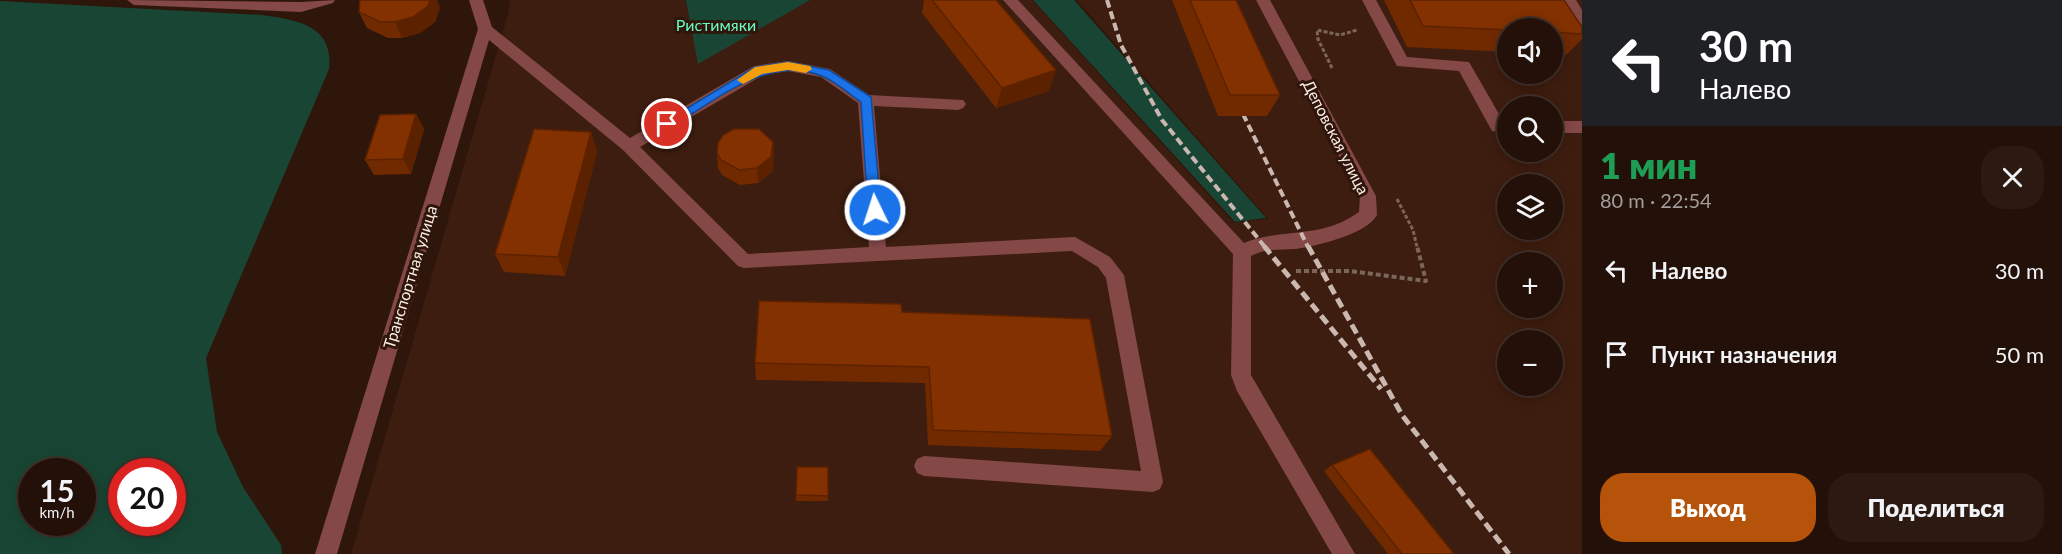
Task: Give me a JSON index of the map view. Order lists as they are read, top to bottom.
{
  "streets": {
    "street": ["Деповская улица", "Транспортная улица"]
  },
  "parks": ["Ристимяки"],
  "page": {
    "turn": ["30 m", "Налево"],
    "map_buttons": ["+", "−"],
    "heading": ["1 мин", "80 m · 22:54"],
    "list": [
      {
        "name": "Налево",
        "value": "30 m"
      },
      {
        "name": "Пункт назначения",
        "value": "50 m"
      }
    ],
    "speed": "15 km/h",
    "limit": "20",
    "buttons": ["Выход", "Поделиться"]
  }
}
